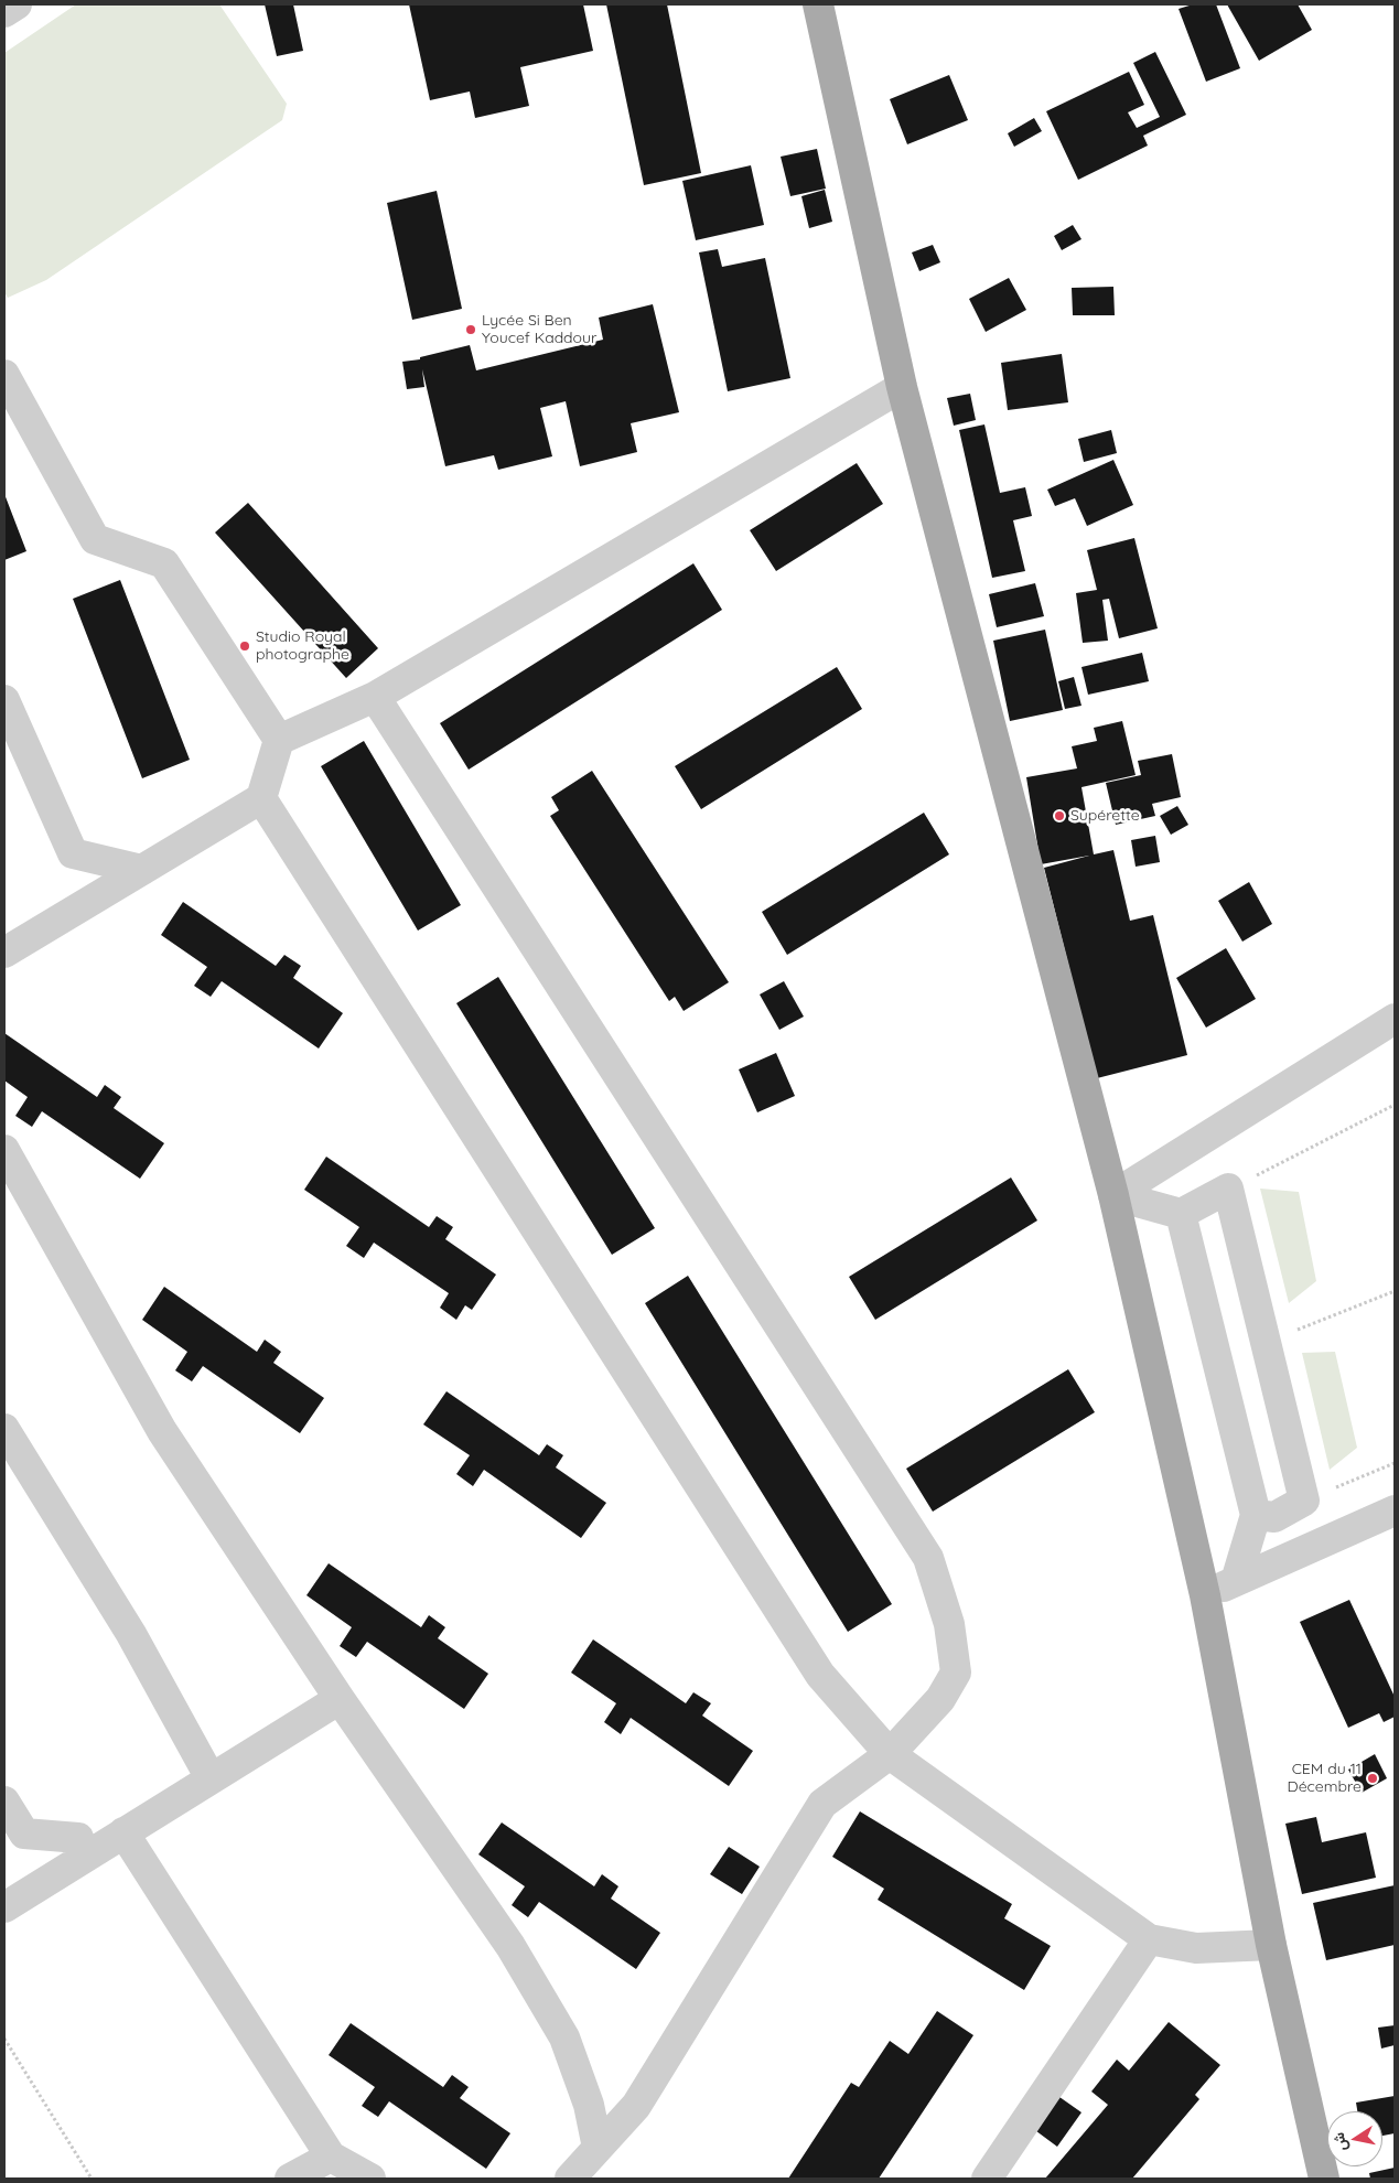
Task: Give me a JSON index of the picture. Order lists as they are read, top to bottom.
{
  "places": [
    "Lycée Si Ben Youcef Kaddour",
    "Studio Royal photographe",
    "Supérette",
    "CEM du 11 Décembre"
  ],
  "north": "left"
}
